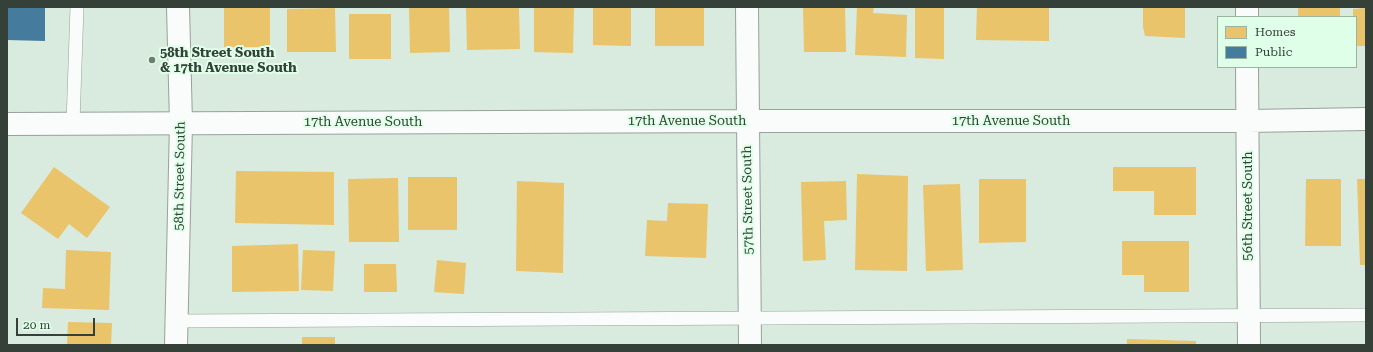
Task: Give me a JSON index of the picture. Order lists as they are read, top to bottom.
{
  "streets": {
    "street": [
      "17th Avenue South",
      "58th Street South",
      "57th Street South",
      "56th Street South"
    ]
  },
  "crossings": [
    ["17th Avenue South", "58th Street South"],
    ["17th Avenue South", "57th Street South"],
    ["17th Avenue South", "56th Street South"]
  ],
  "places": ["58th Street South & 17th Avenue South"],
  "legend": ["Homes", "Public"],
  "scale_bar": "20 m"
}
